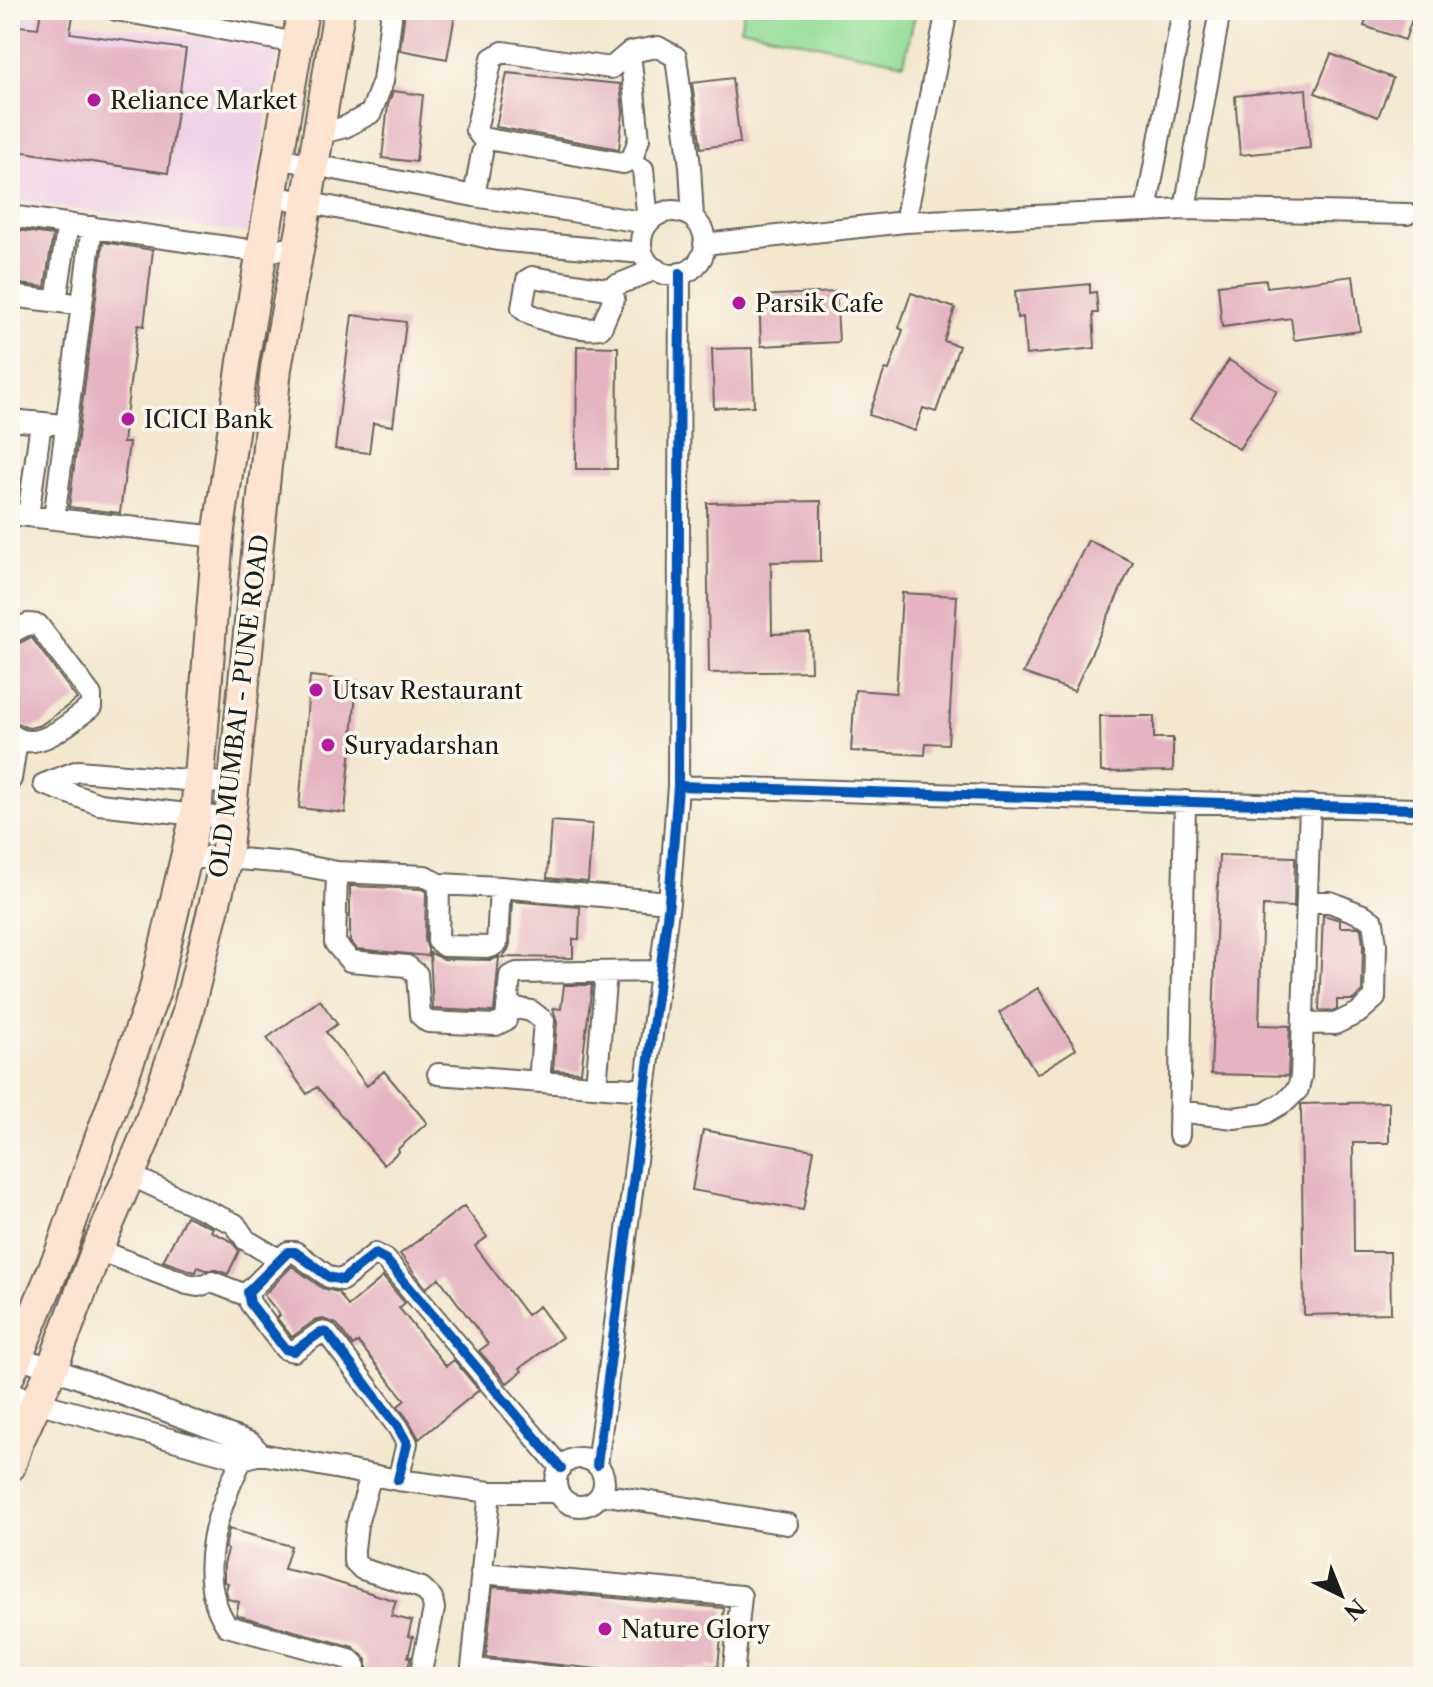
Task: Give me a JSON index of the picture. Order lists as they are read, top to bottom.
{
  "streets": {
    "main road": ["OLD MUMBAI - PUNE ROAD"]
  },
  "places": [
    "Reliance Market",
    "Parsik Cafe",
    "ICICI Bank",
    "Utsav Restaurant",
    "Suryadarshan",
    "Nature Glory"
  ],
  "north": "bottom right"
}
